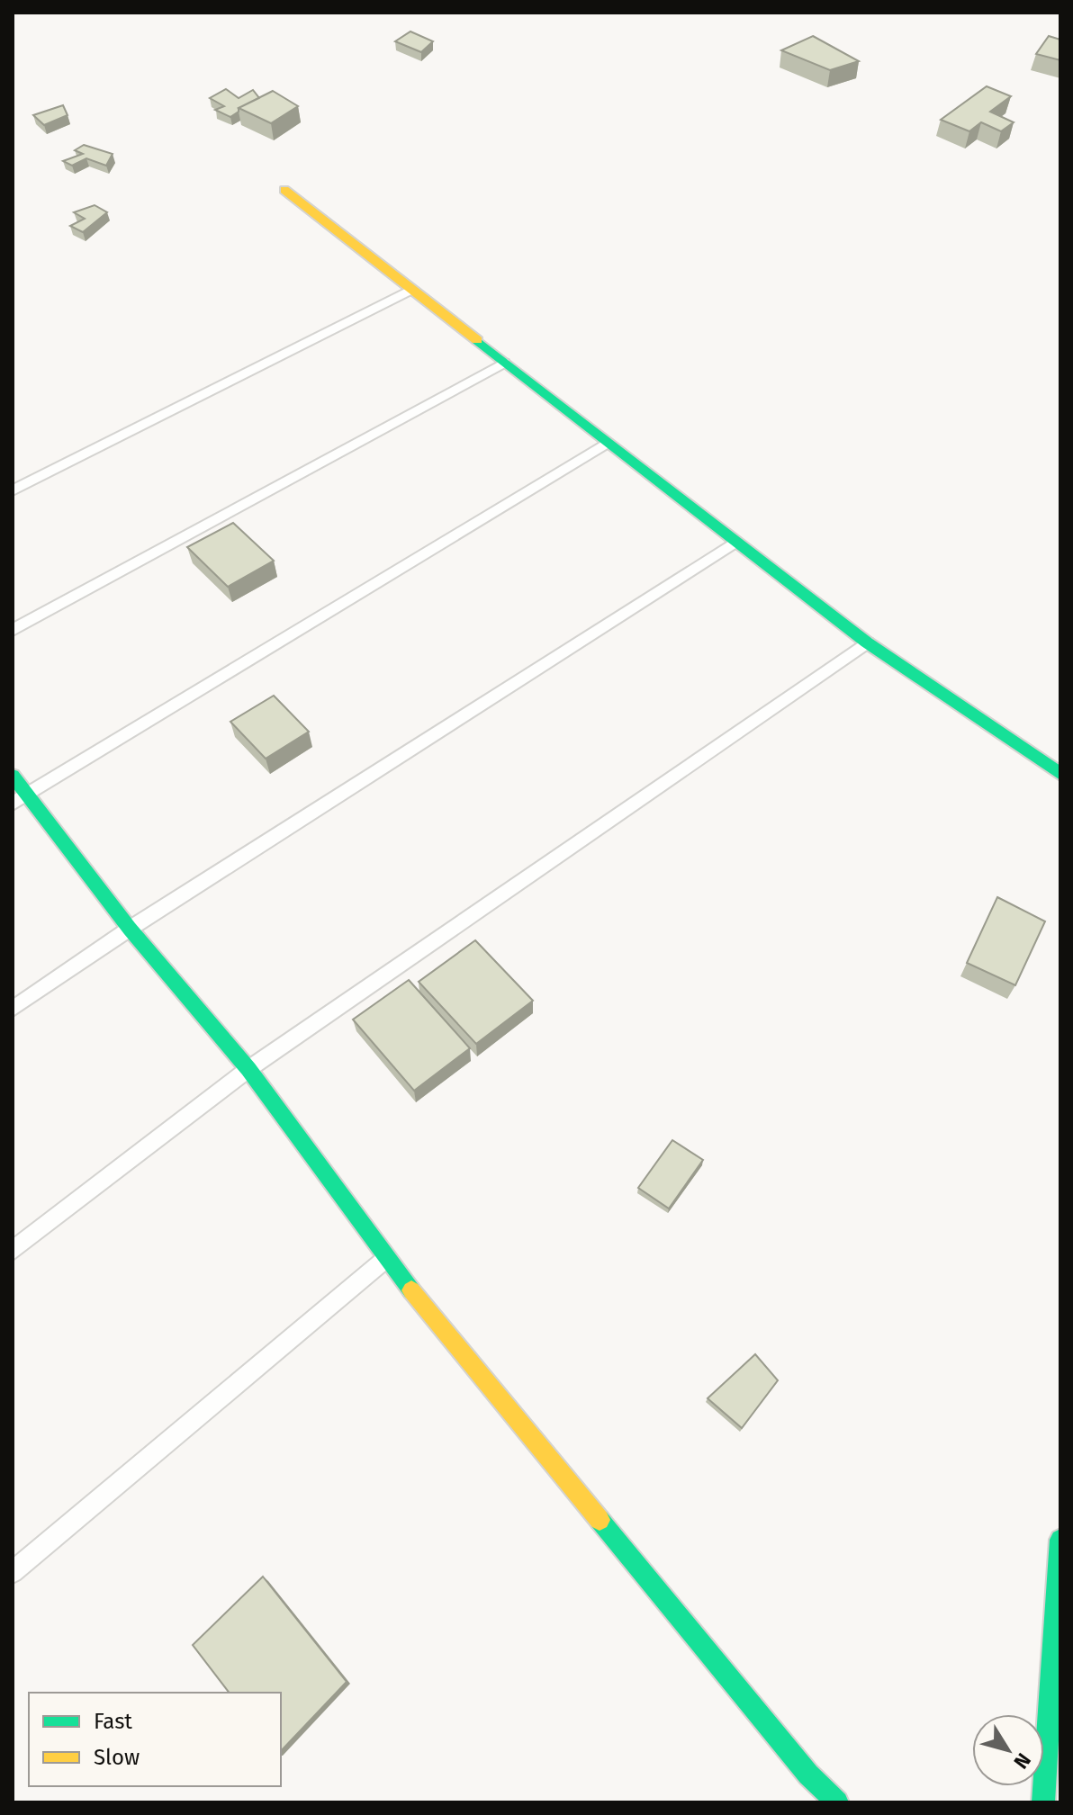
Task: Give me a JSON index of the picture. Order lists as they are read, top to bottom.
{
  "legend": ["Fast", "Slow"],
  "north": "bottom right"
}
